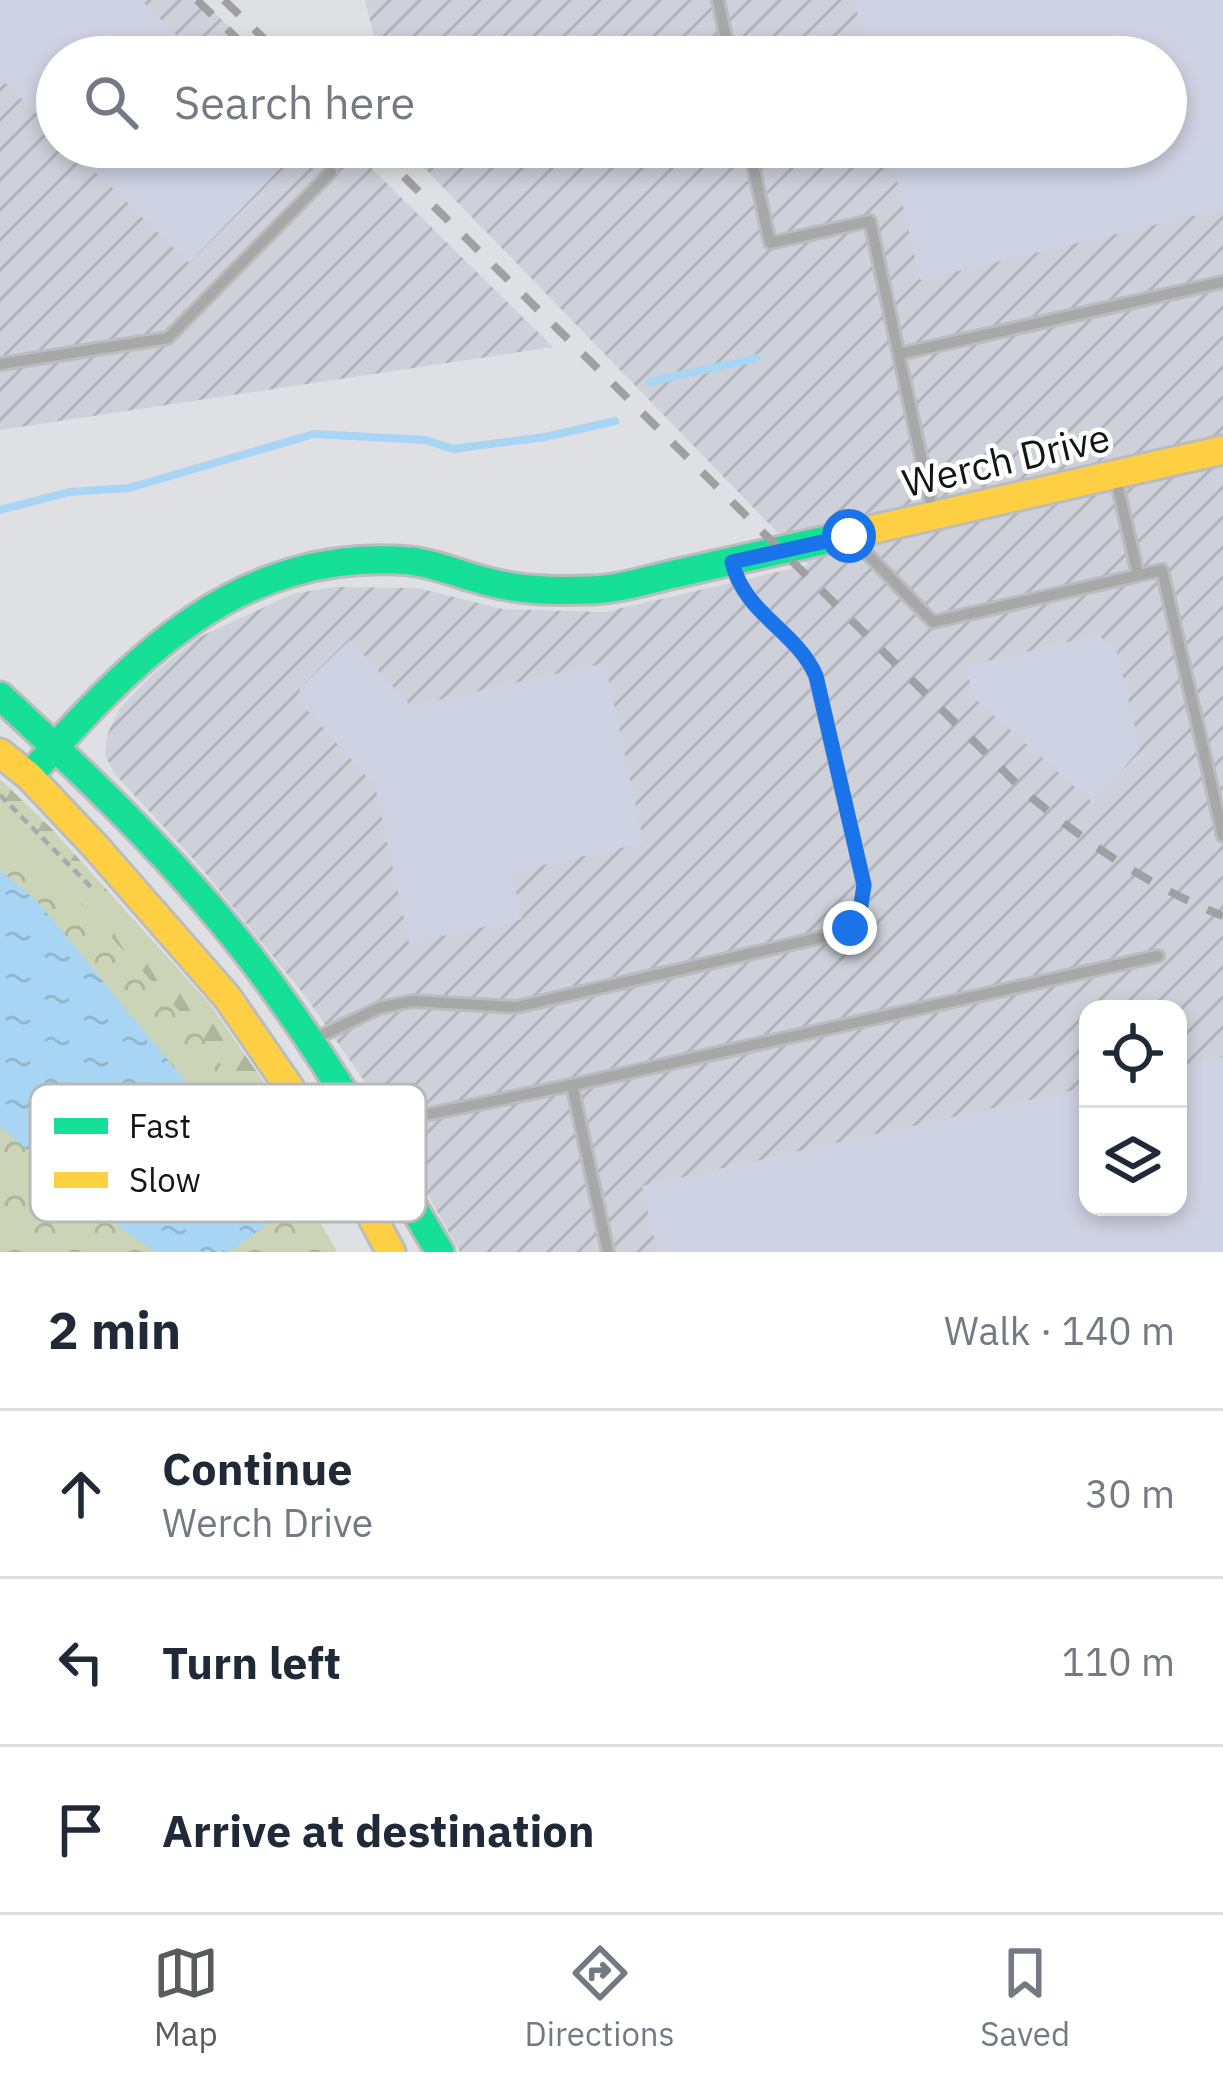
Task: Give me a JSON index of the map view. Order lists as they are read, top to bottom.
{
  "streets": {
    "street": ["Werch Drive"]
  },
  "legend": ["Fast", "Slow"],
  "page": {
    "search": "Search here",
    "heading": ["2 min", "Walk · 140 m"],
    "list": [
      ["Continue", "Werch Drive", "30 m"],
      ["Turn left", "110 m"],
      "Arrive at destination"
    ],
    "nav": ["Map", "Directions", "Saved"]
  }
}
